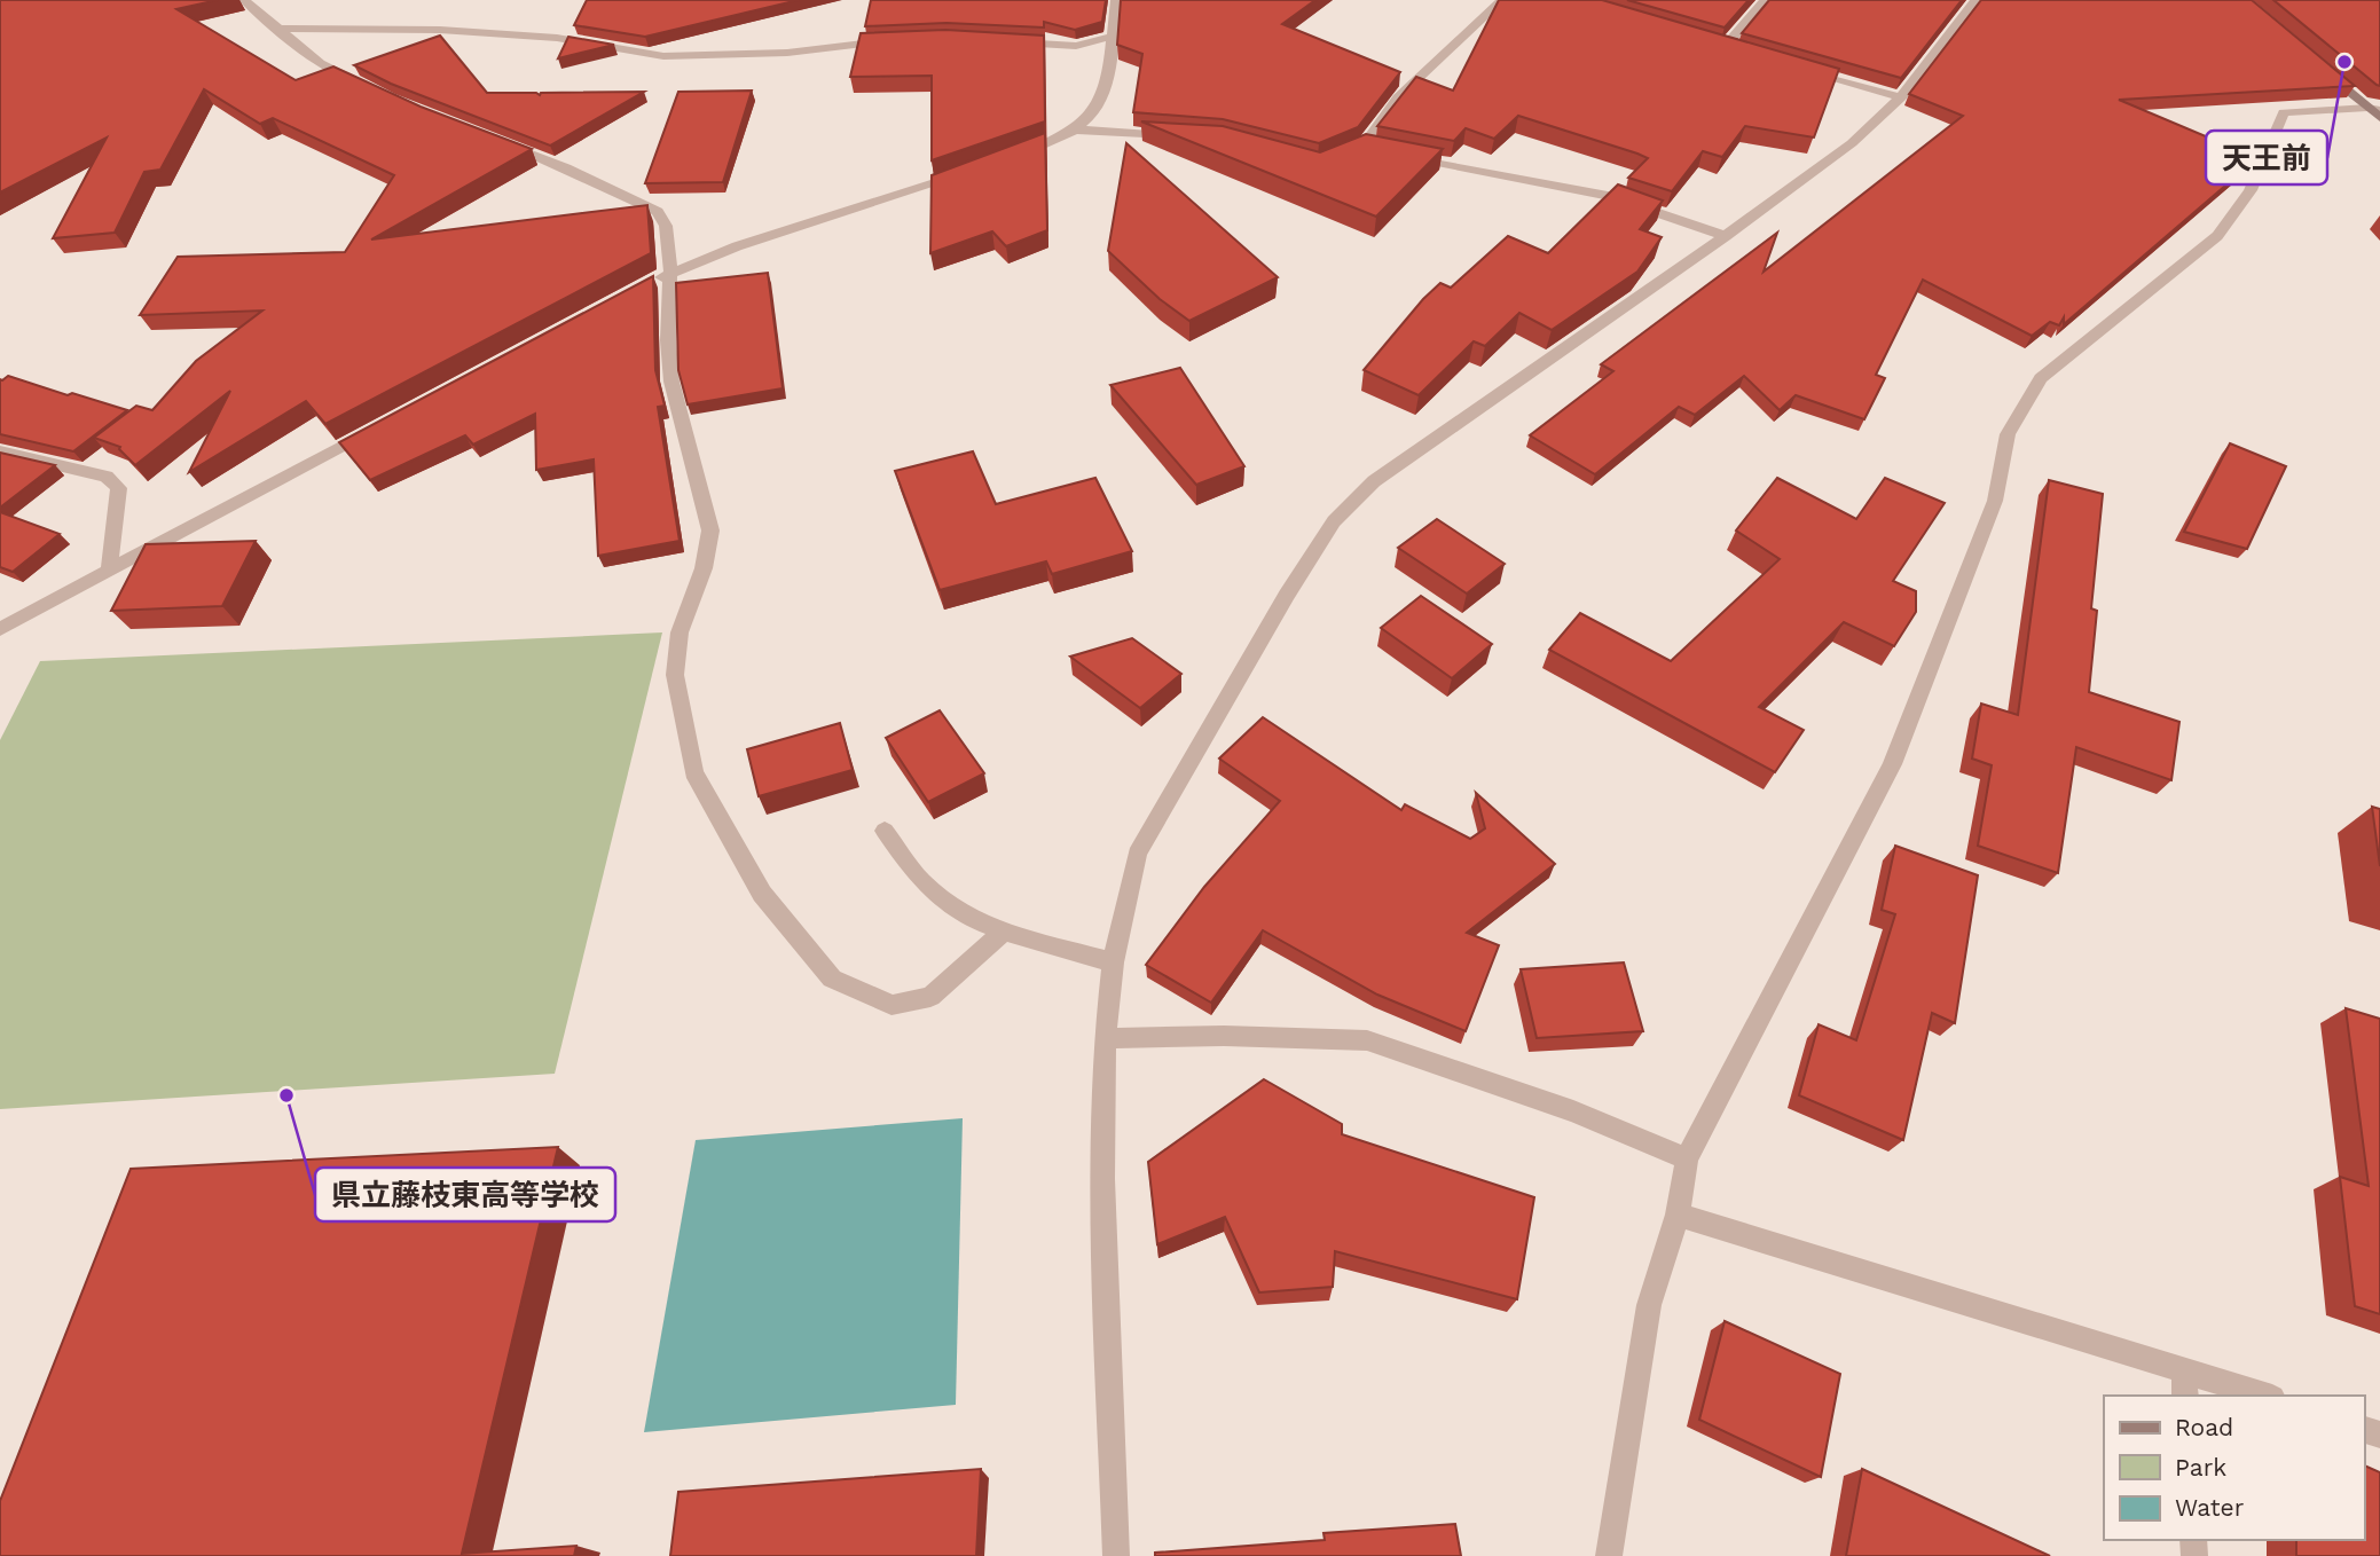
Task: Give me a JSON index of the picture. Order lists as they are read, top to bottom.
{
  "places": ["天王前", "県立藤枝東高等学校"],
  "legend": ["Road", "Park", "Water"]
}
